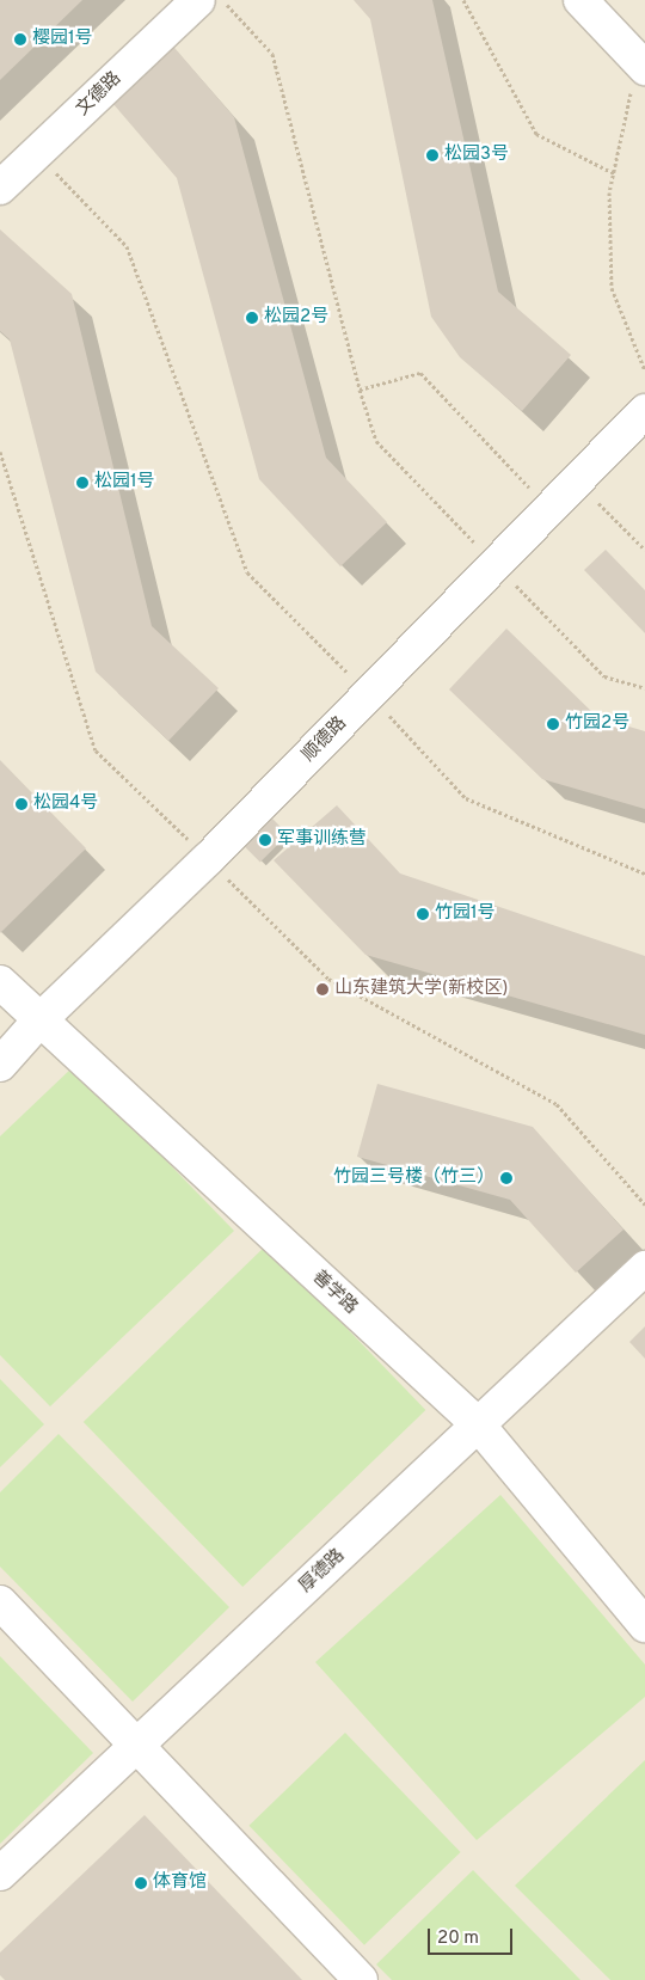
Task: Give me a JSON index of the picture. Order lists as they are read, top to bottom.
{
  "streets": {
    "street": [
      "文德路",
      "顺德路",
      "善学路",
      "厚德路"
    ]
  },
  "crossings": [
    ["顺德路", "善学路"],
    ["善学路", "厚德路"]
  ],
  "places": [
    "樱园1号",
    "松园3号",
    "松园2号",
    "松园1号",
    "竹园2号",
    "松园4号",
    "军事训练营",
    "竹园1号",
    "山东建筑大学(新校区)",
    "竹园三号楼（竹三）",
    "体育馆"
  ],
  "scale_bar": "20 m"
}
